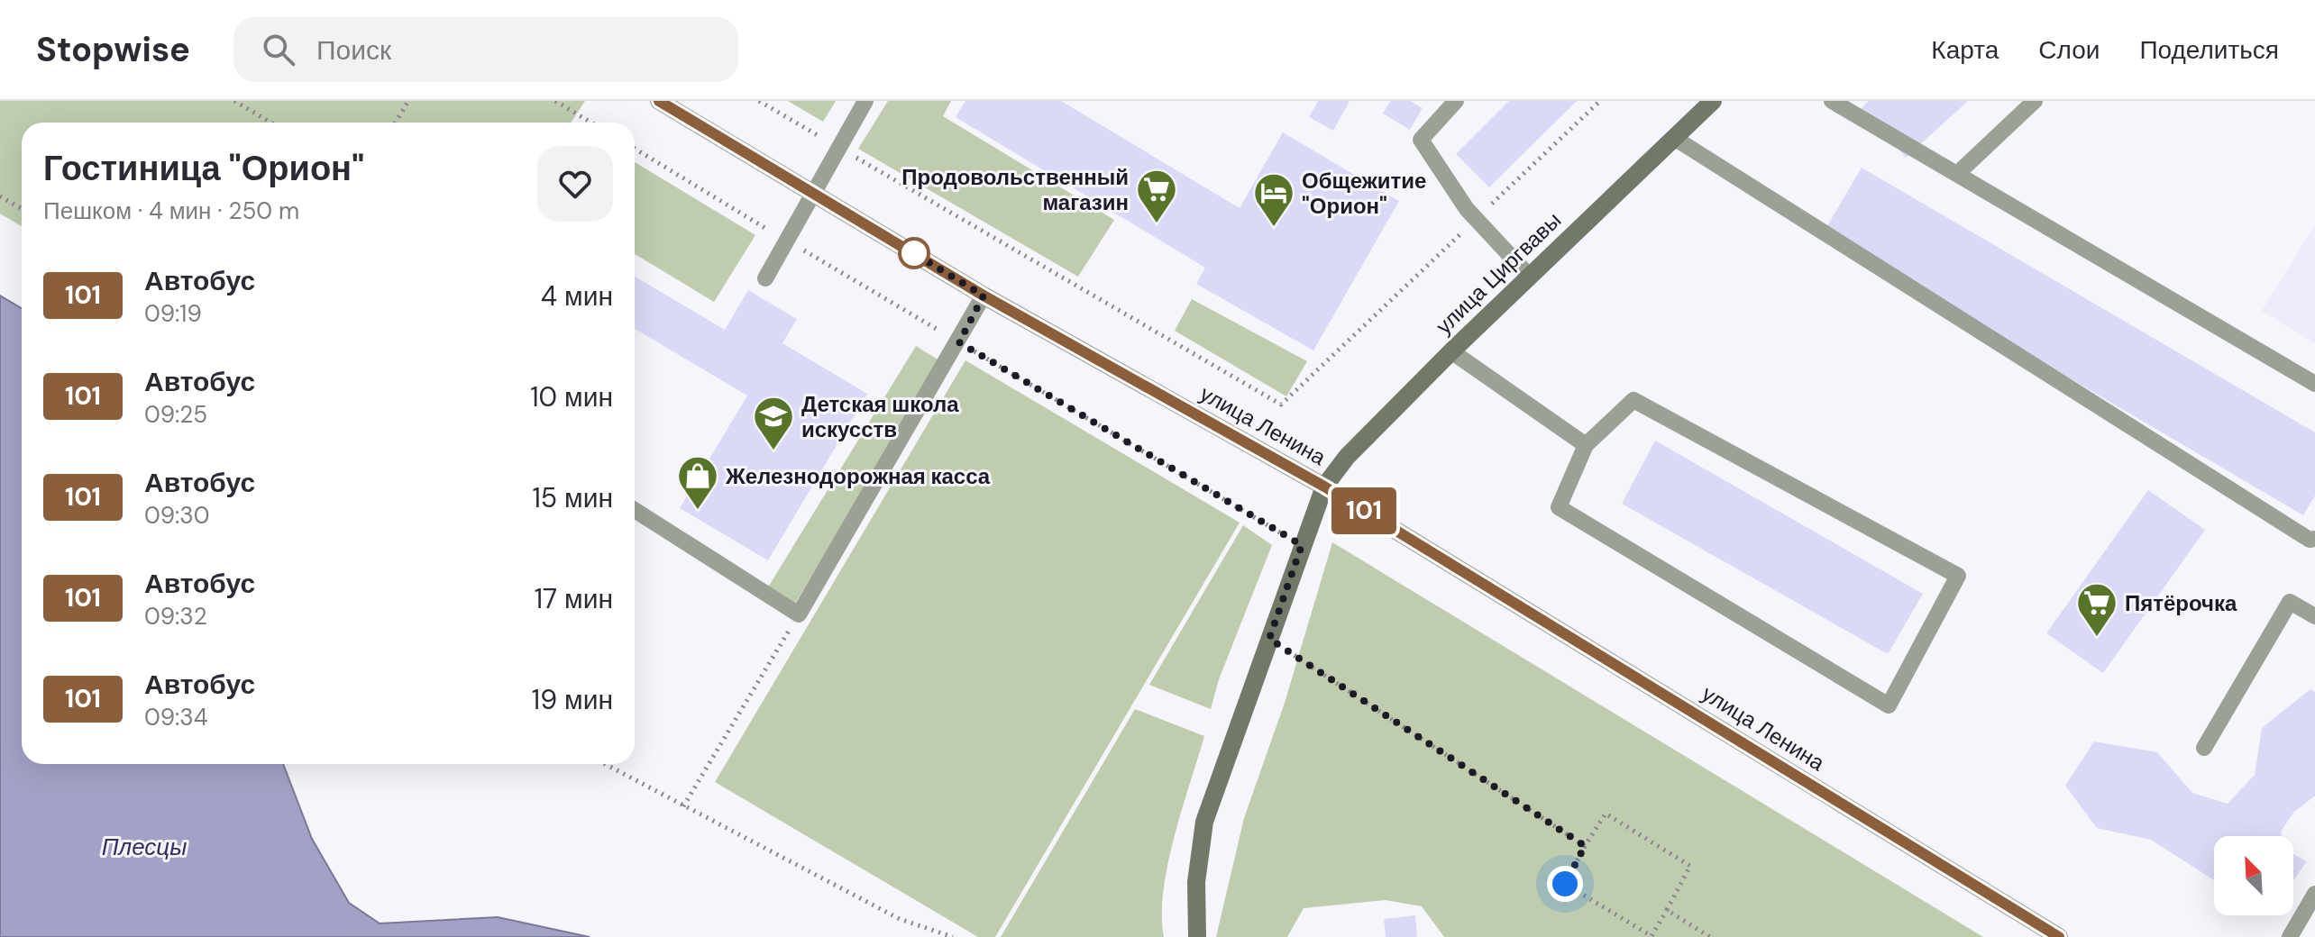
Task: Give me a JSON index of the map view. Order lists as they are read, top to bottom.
{
  "streets": {
    "main road": ["улица Циргвавы"],
    "street": ["улица Ленина"]
  },
  "crossings": [
    ["улица Циргвавы", "улица Ленина"]
  ],
  "water": ["Плесцы"],
  "places": {
    "supermarket": ["Продовольственный магазин", "Пятёрочка"],
    "hotel": ["Общежитие \"Орион\""],
    "school or university": ["Детская школа искусств"],
    "shop": ["Железнодорожная касса"]
  },
  "lines": ["bus line 101"],
  "north": "top left",
  "page": {
    "header": "Stopwise",
    "search": "Поиск",
    "nav": ["Карта", "Слои", "Поделиться"],
    "on_map": "101",
    "heading": ["Гостиница \"Орион\"", "Пешком · 4 мин · 250 m"],
    "list": [
      {
        "mark": "101",
        "name": "Автобус",
        "note": "09:19",
        "value": "4 мин"
      },
      {
        "mark": "101",
        "name": "Автобус",
        "note": "09:25",
        "value": "10 мин"
      },
      {
        "mark": "101",
        "name": "Автобус",
        "note": "09:30",
        "value": "15 мин"
      },
      {
        "mark": "101",
        "name": "Автобус",
        "note": "09:32",
        "value": "17 мин"
      },
      {
        "mark": "101",
        "name": "Автобус",
        "note": "09:34",
        "value": "19 мин"
      }
    ]
  }
}
